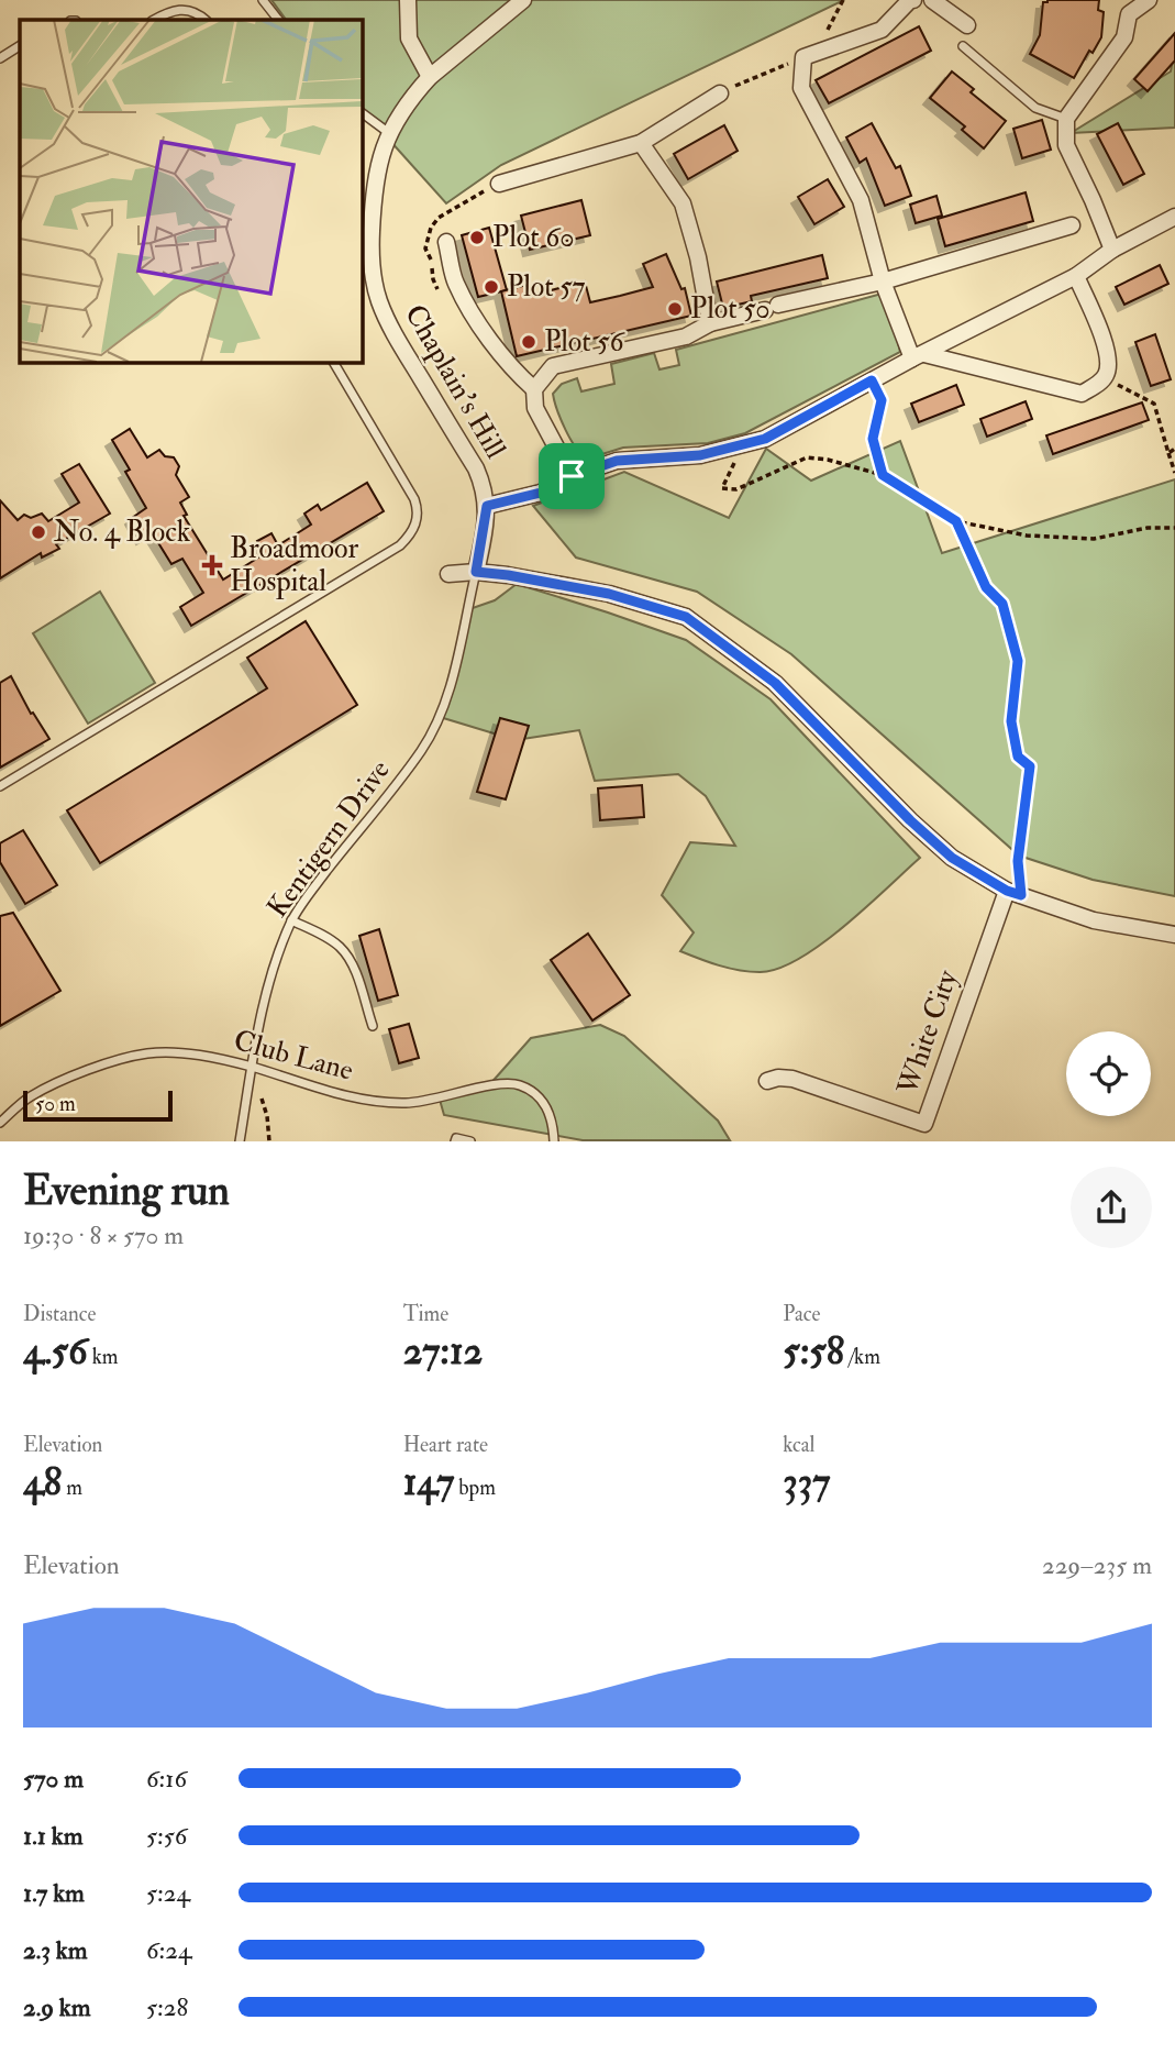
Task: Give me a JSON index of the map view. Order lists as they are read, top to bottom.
{
  "streets": {
    "street": ["Chaplain's Hill", "White City"],
    "lane": ["Kentigern Drive", "Club Lane"]
  },
  "crossings": [
    ["Chaplain's Hill", "Kentigern Drive"],
    ["Kentigern Drive", "Club Lane"]
  ],
  "places": {
    "other": [
      "Plot 60",
      "Plot 57",
      "Plot 50",
      "Plot 56",
      "No. 4 Block"
    ],
    "health": ["Broadmoor Hospital"]
  },
  "scale_bar": "50 m",
  "page": {
    "scale": "50 m",
    "heading": ["Evening run", "19:30 · 8 × 570 m"],
    "stats": [
      ["Distance", "4.56 km"],
      ["Time", "27:12"],
      ["Pace", "5:58 /km"],
      ["Elevation", "48 m"],
      ["Heart rate", "147 bpm"],
      ["kcal", "337"]
    ],
    "chart": ["Elevation", "229–235 m"],
    "list": [
      {
        "name": "570 m",
        "note": "6:16"
      },
      {
        "name": "1.1 km",
        "note": "5:56"
      },
      {
        "name": "1.7 km",
        "note": "5:24"
      },
      {
        "name": "2.3 km",
        "note": "6:24"
      },
      {
        "name": "2.9 km",
        "note": "5:28"
      }
    ]
  }
}
